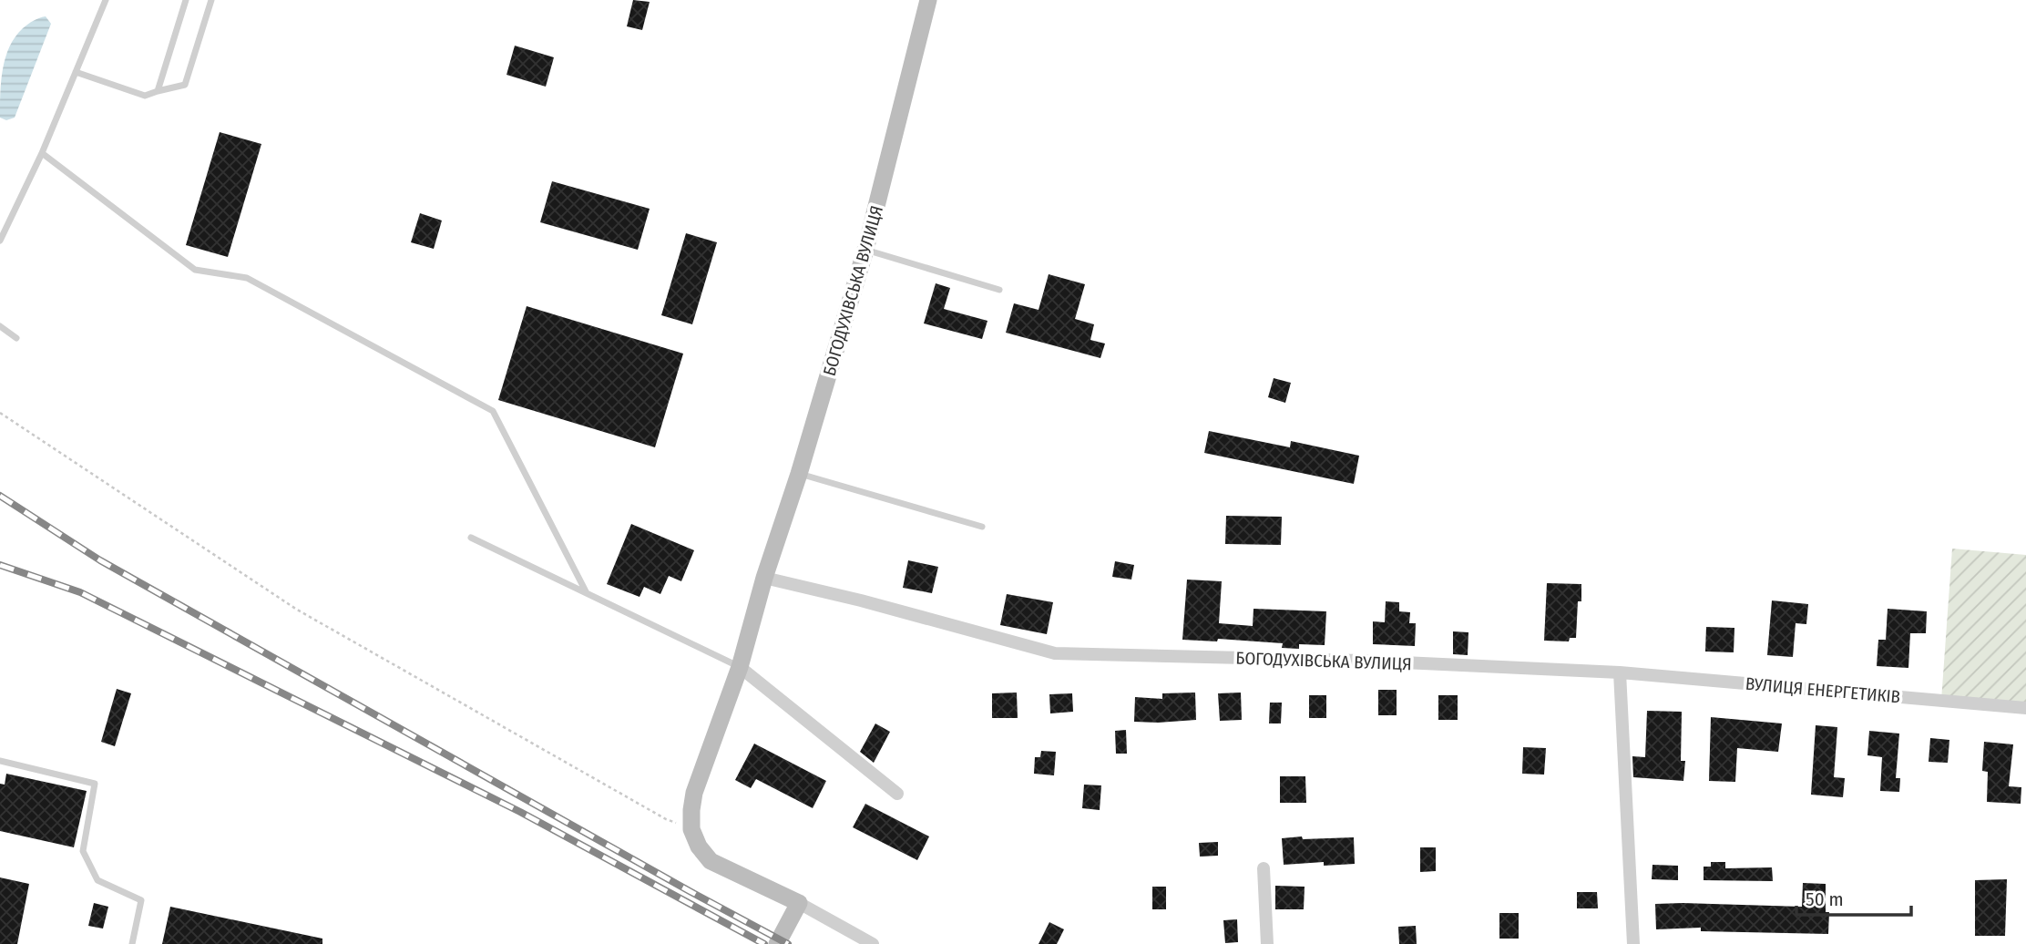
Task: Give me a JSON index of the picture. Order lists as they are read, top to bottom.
{
  "streets": {
    "street": ["БОГОДУХІВСЬКА ВУЛИЦЯ", "ВУЛИЦЯ ЕНЕРГЕТИКІВ"]
  },
  "crossings": [
    ["БОГОДУХІВСЬКА ВУЛИЦЯ", "ВУЛИЦЯ ЕНЕРГЕТИКІВ"]
  ],
  "scale_bar": "50 m"
}
